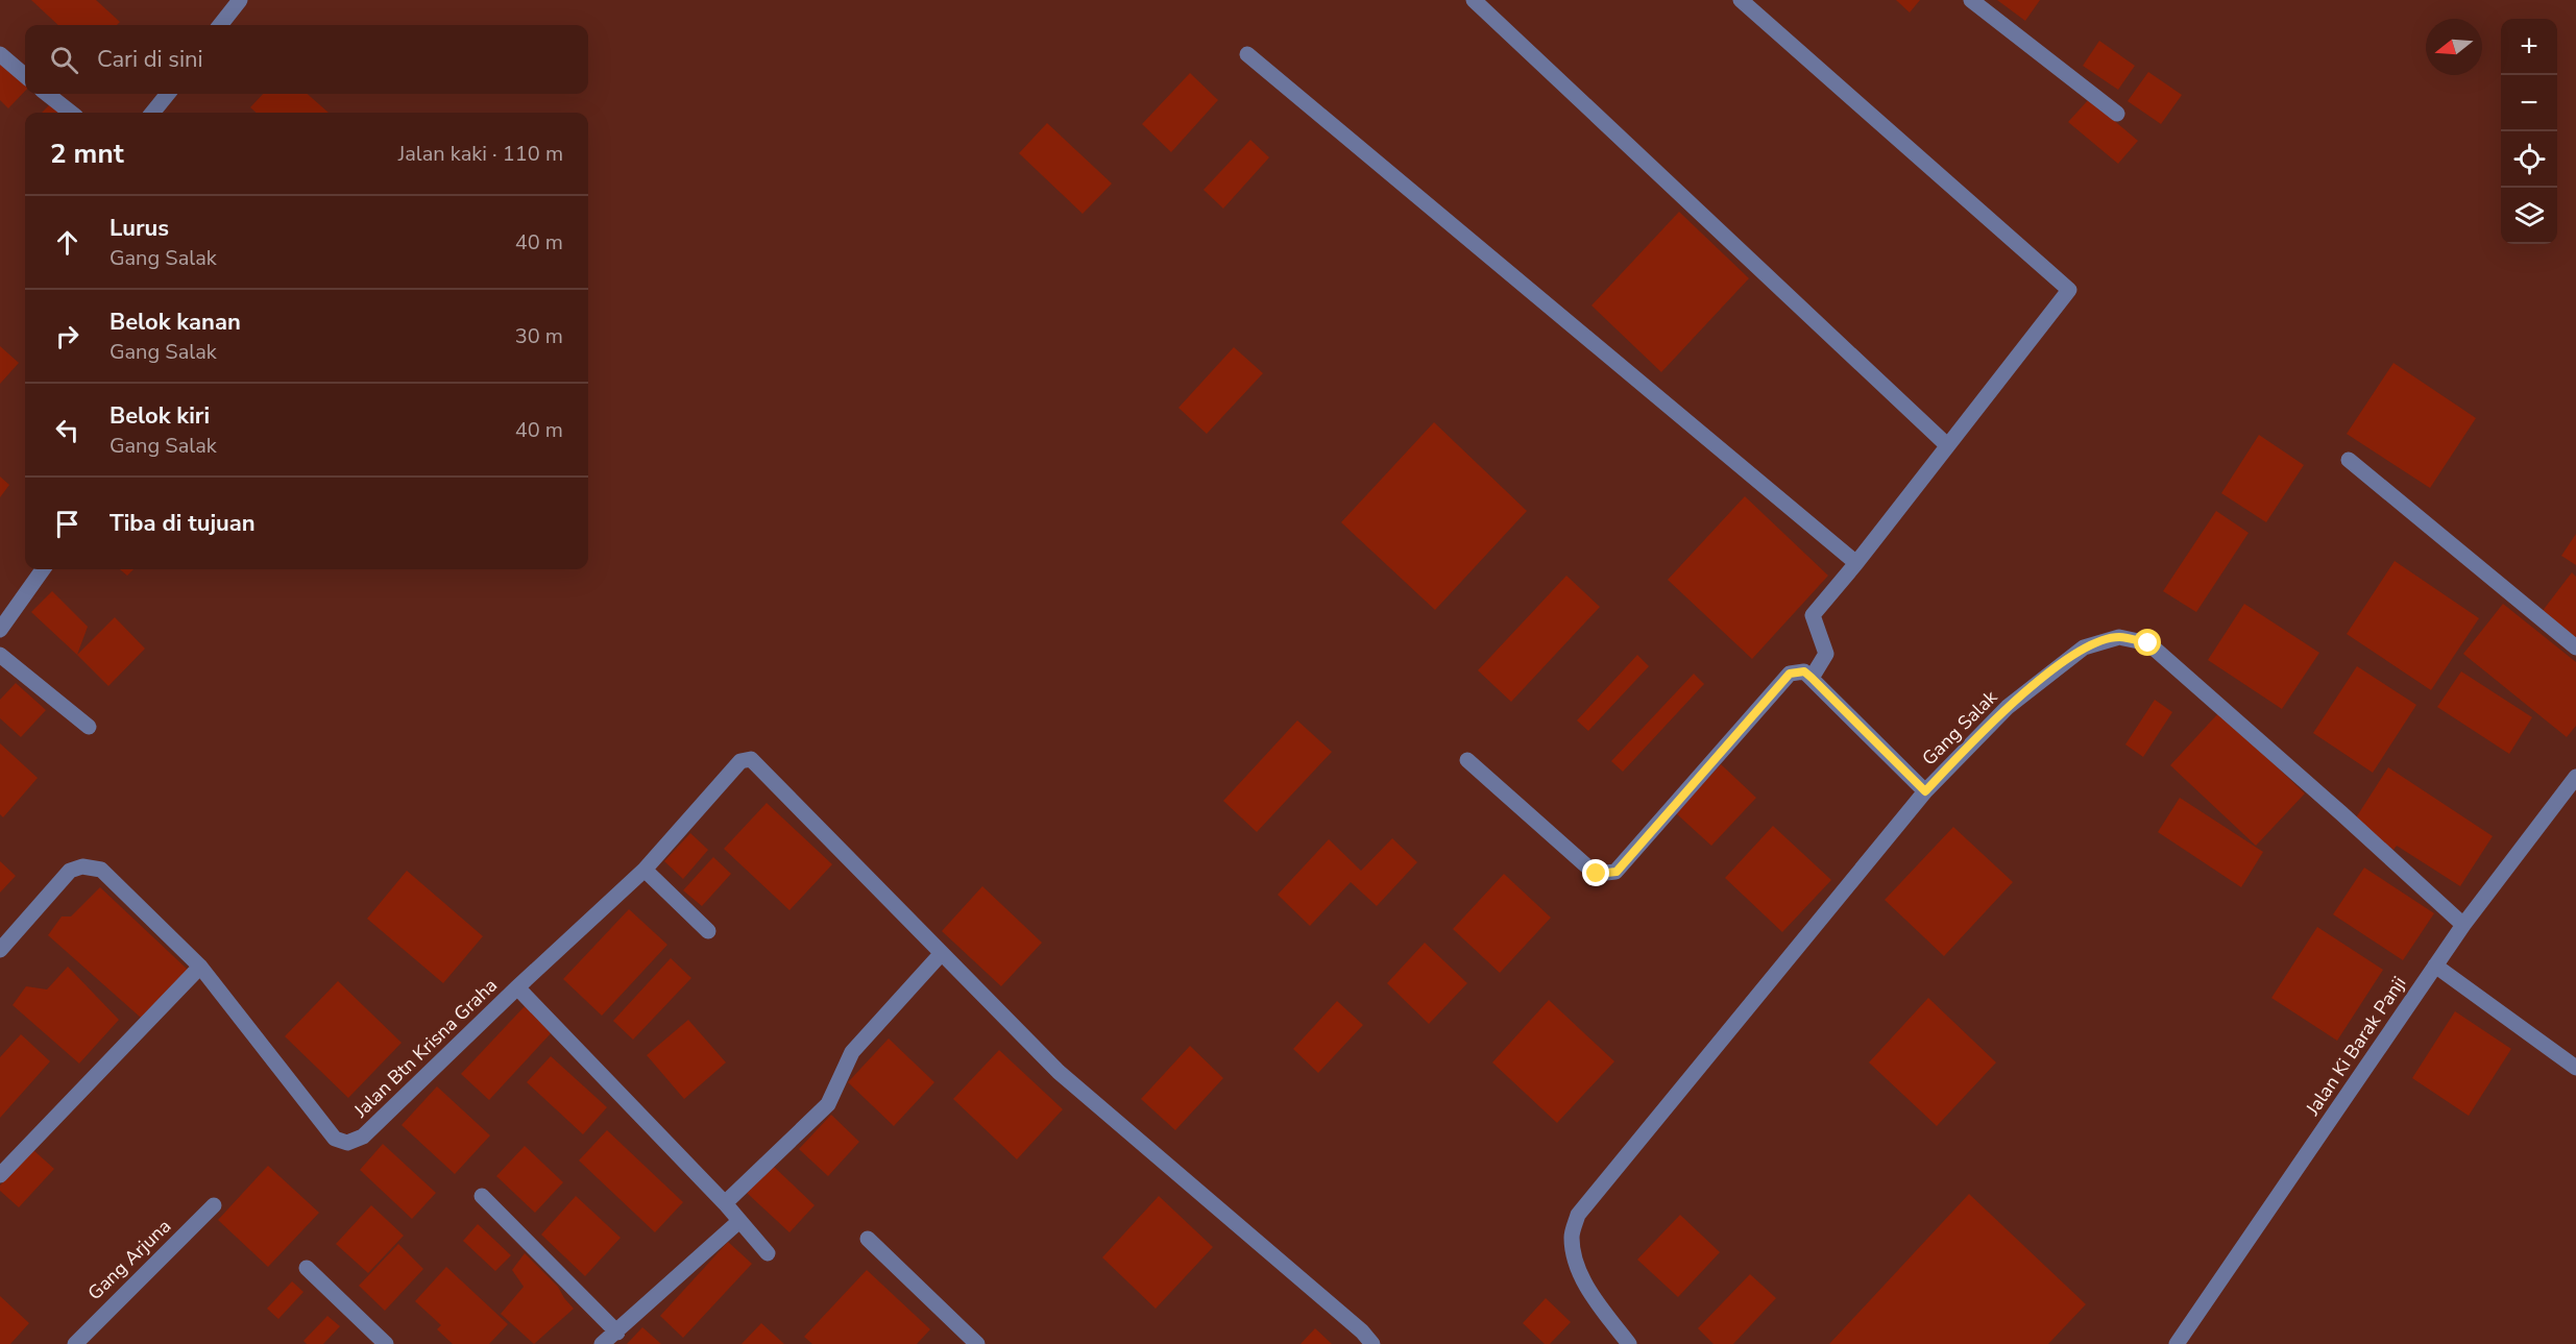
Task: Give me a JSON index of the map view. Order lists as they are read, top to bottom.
{
  "streets": {
    "street": [
      "Gang Salak",
      "Jalan Ki Barak Panji",
      "Jalan Btn Krisna Graha",
      "Gang Arjuna"
    ]
  },
  "crossings": [
    ["Gang Salak", "Jalan Ki Barak Panji"]
  ],
  "north": "left",
  "page": {
    "map_buttons": ["+", "−"],
    "search": "Cari di sini",
    "heading": ["2 mnt", "Jalan kaki · 110 m"],
    "list": [
      ["Lurus", "Gang Salak", "40 m"],
      ["Belok kanan", "Gang Salak", "30 m"],
      ["Belok kiri", "Gang Salak", "40 m"],
      "Tiba di tujuan"
    ]
  }
}
